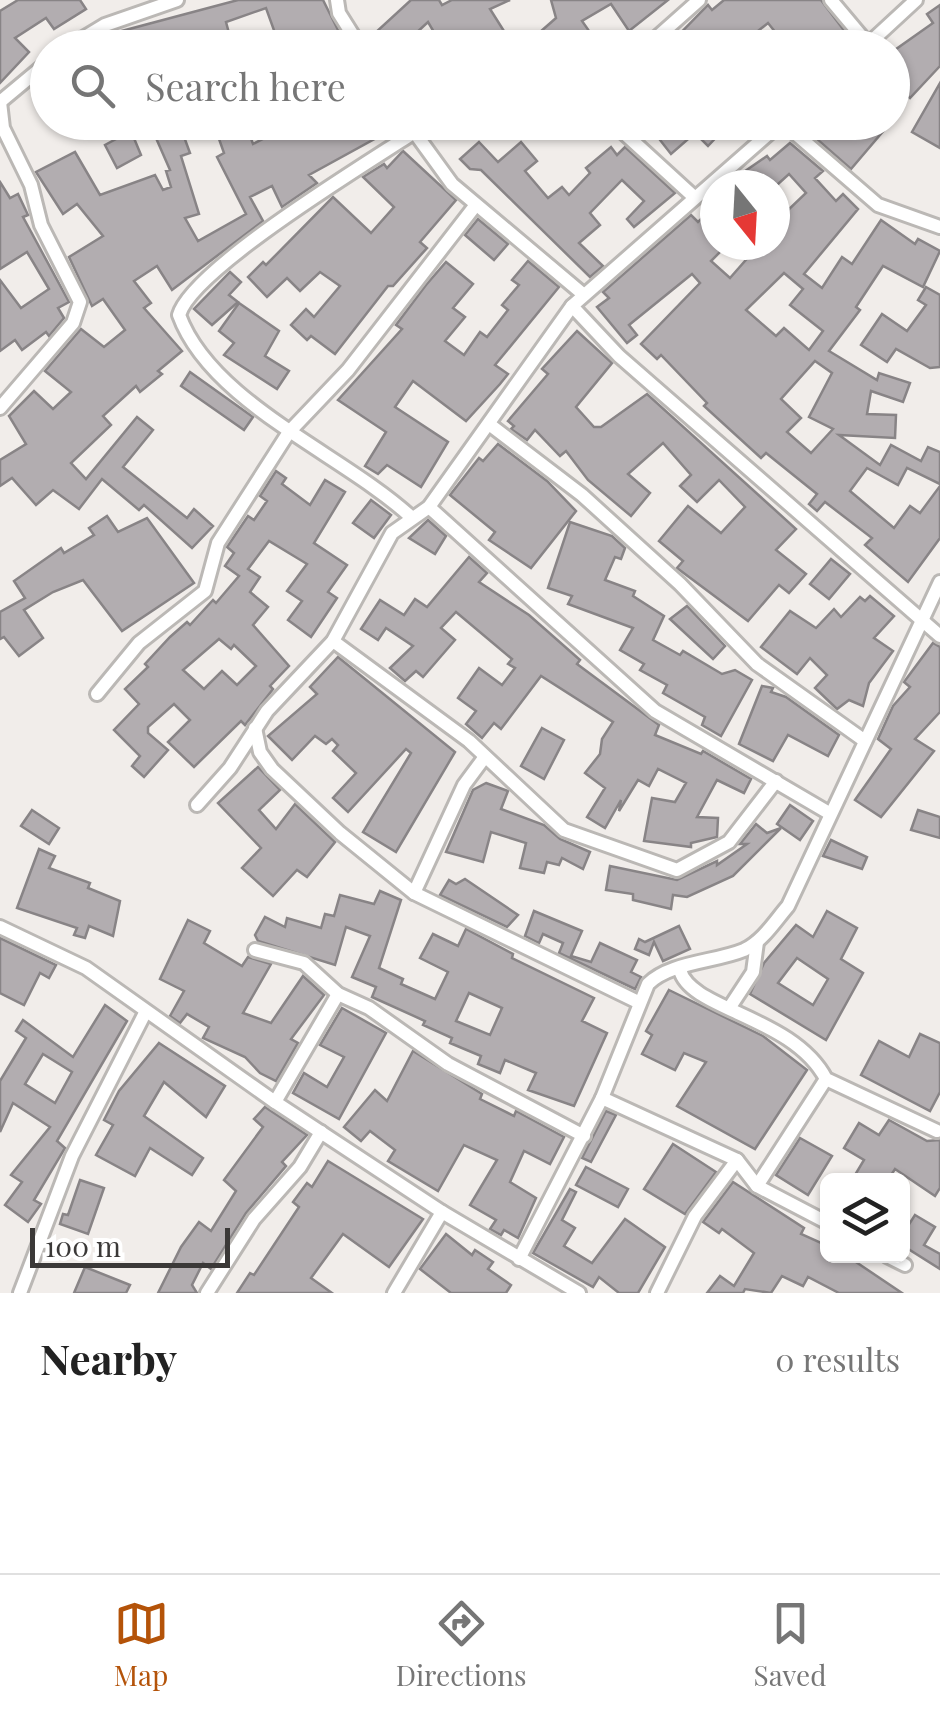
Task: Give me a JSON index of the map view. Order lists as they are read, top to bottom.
{
  "scale_bar": "100 m",
  "north": "bottom",
  "page": {
    "search": "Search here",
    "scale": "100 m",
    "heading": ["Nearby", "0 results"],
    "nav": ["Map", "Directions", "Saved"]
  }
}
